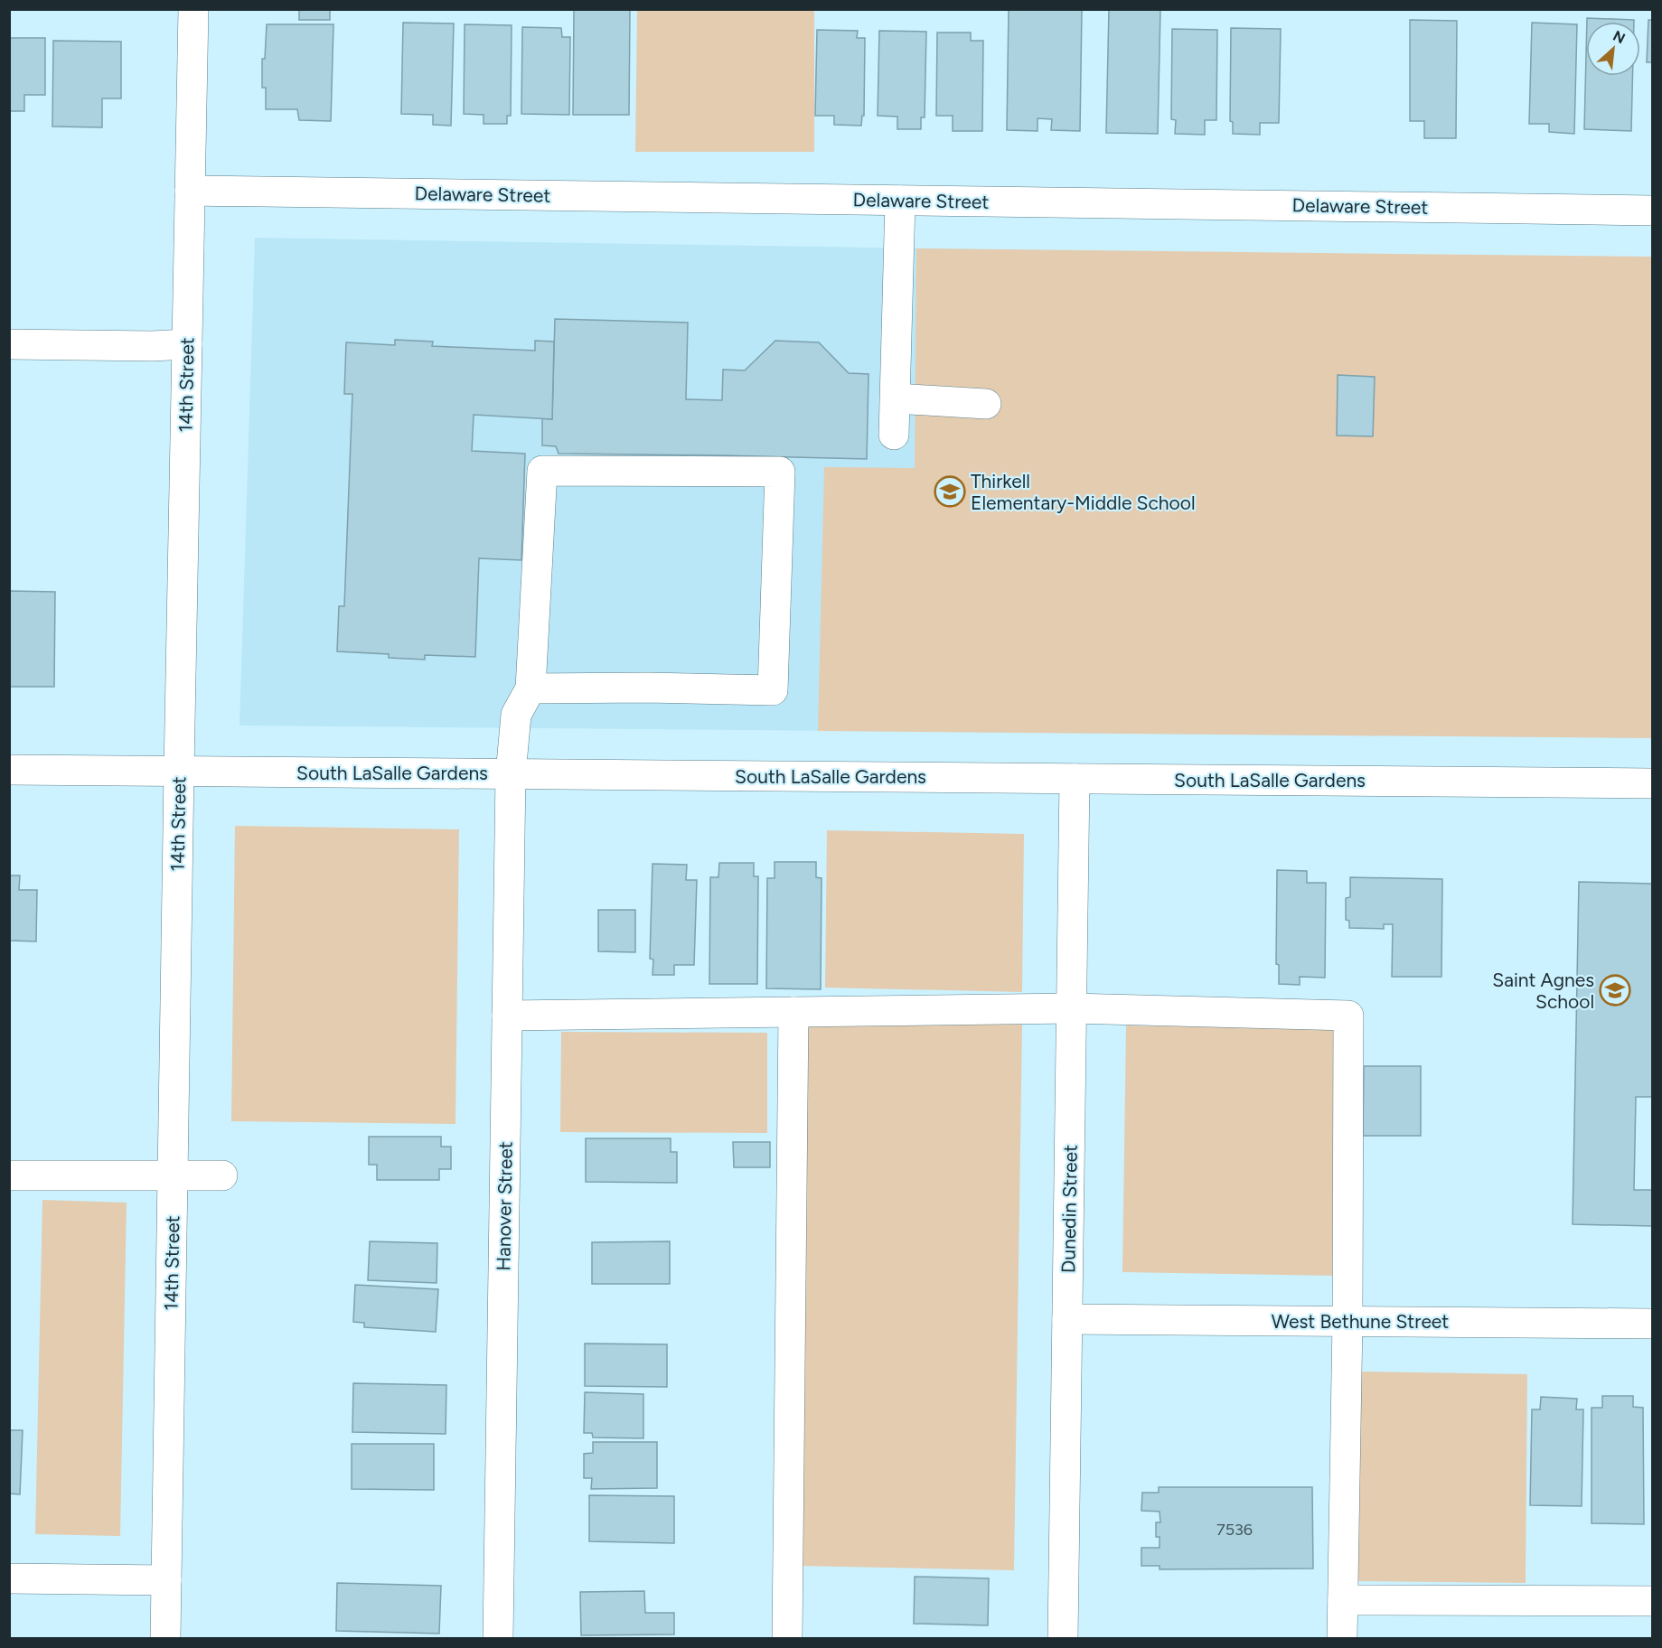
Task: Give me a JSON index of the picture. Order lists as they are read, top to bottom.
{
  "streets": {
    "street": [
      "Delaware Street",
      "14th Street",
      "South LaSalle Gardens",
      "Hanover Street",
      "Dunedin Street",
      "West Bethune Street"
    ]
  },
  "crossings": [
    ["Delaware Street", "14th Street"],
    ["14th Street", "South LaSalle Gardens"],
    ["South LaSalle Gardens", "Hanover Street"],
    ["South LaSalle Gardens", "Dunedin Street"],
    ["Dunedin Street", "West Bethune Street"]
  ],
  "places": {
    "school or university": ["Thirkell Elementary-Middle School", "Saint Agnes School"]
  },
  "house_numbers": ["7536"],
  "north": "top right"
}
